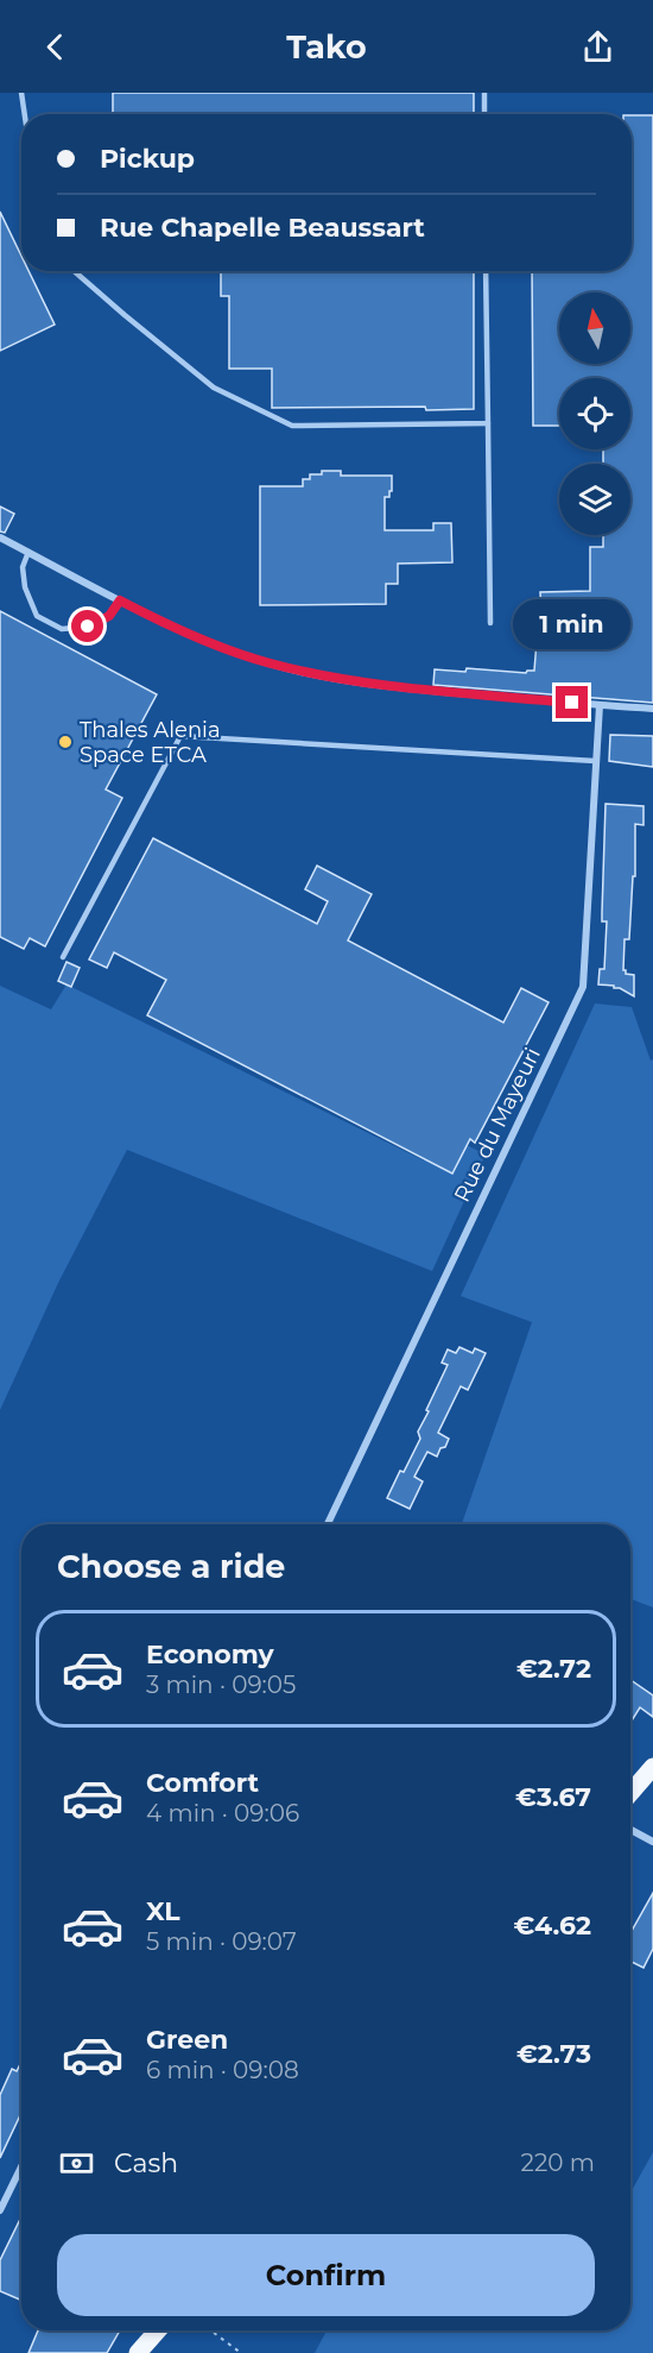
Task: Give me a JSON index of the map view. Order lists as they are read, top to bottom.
{
  "streets": {
    "street": ["Rue du Mayeuri"]
  },
  "places": ["Thales Alenia Space ETCA"],
  "north": "top",
  "page": {
    "header": "Tako",
    "banner": ["Pickup", "Rue Chapelle Beaussart"],
    "bubble": "1 min",
    "heading": "Choose a ride",
    "list": [
      {
        "name": "Economy",
        "note": "3 min · 09:05",
        "value": "€2.72"
      },
      {
        "name": "Comfort",
        "note": "4 min · 09:06",
        "value": "€3.67"
      },
      {
        "name": "XL",
        "note": "5 min · 09:07",
        "value": "€4.62"
      },
      {
        "name": "Green",
        "note": "6 min · 09:08",
        "value": "€2.73"
      }
    ],
    "pay": ["Cash", "220 m"],
    "buttons": "Confirm"
  }
}
